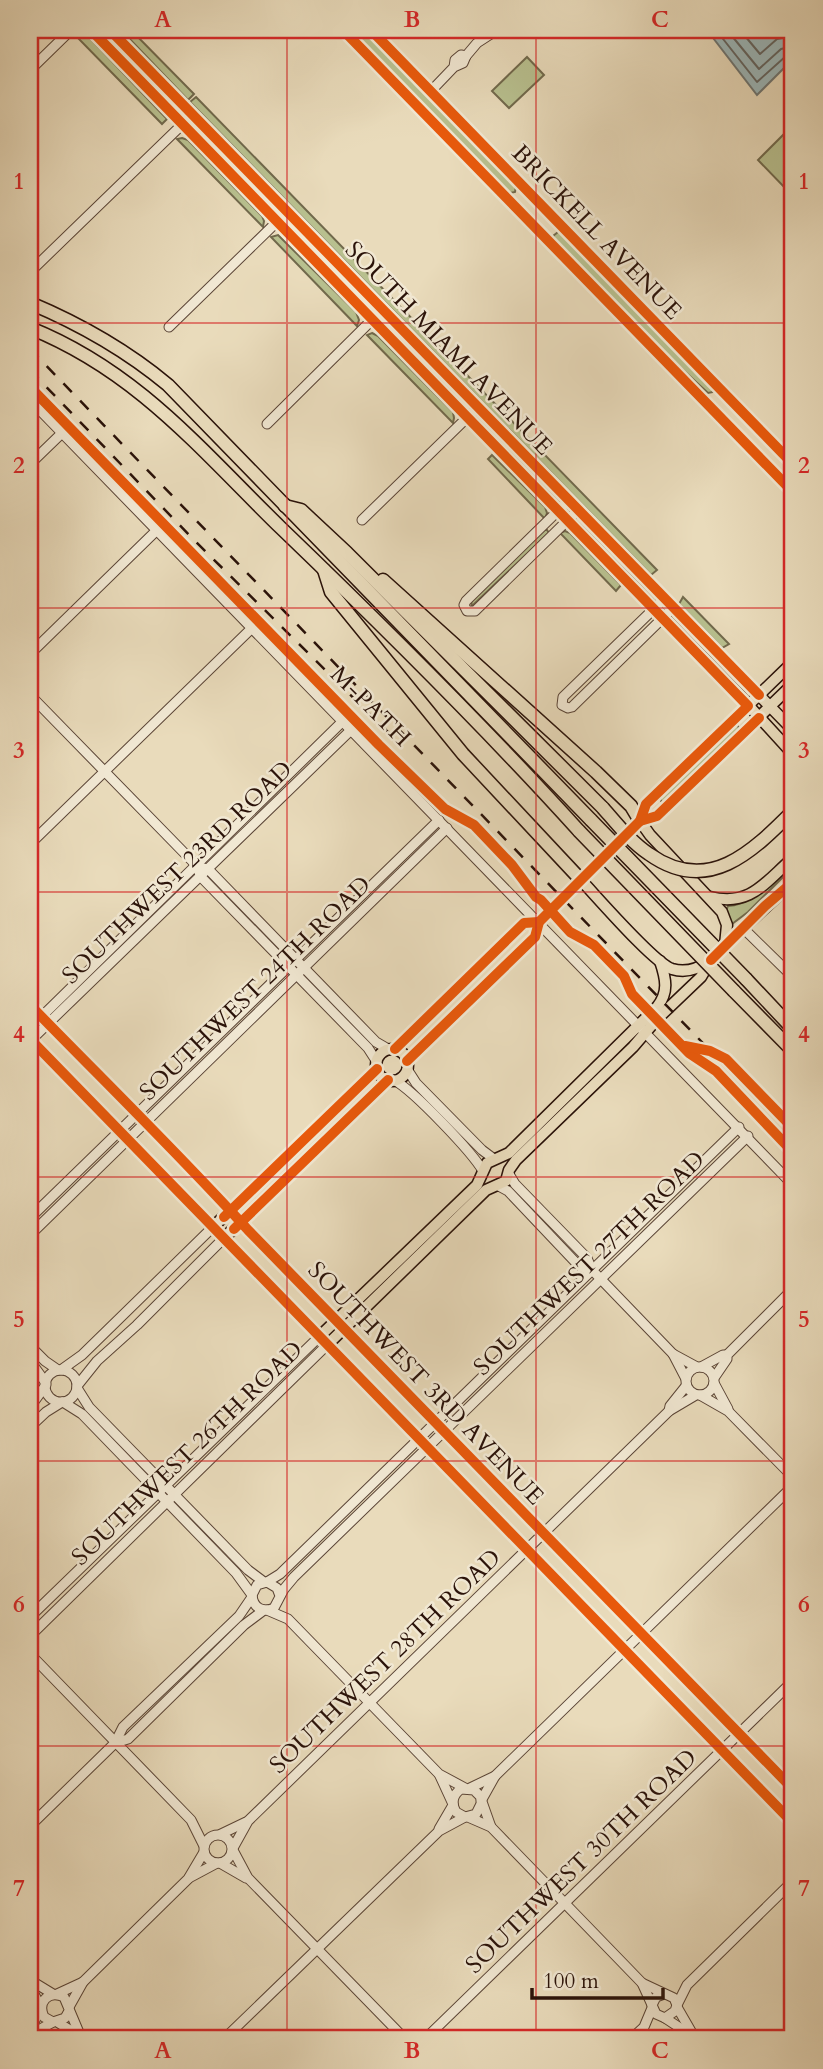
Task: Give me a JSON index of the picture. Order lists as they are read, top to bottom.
{
  "streets": {
    "main road": [
      "BRICKELL AVENUE",
      "SOUTH MIAMI AVENUE",
      "SOUTHWEST 3RD AVENUE",
      "SOUTHWEST 26TH ROAD"
    ],
    "street": [
      "SOUTHWEST 23RD ROAD",
      "SOUTHWEST 24TH ROAD",
      "SOUTHWEST 27TH ROAD",
      "SOUTHWEST 28TH ROAD",
      "SOUTHWEST 30TH ROAD"
    ],
    "cycle path": ["M-PATH"]
  },
  "crossings": [
    ["SOUTHWEST 23RD ROAD", "SOUTHWEST 3RD AVENUE"],
    ["SOUTHWEST 24TH ROAD", "SOUTHWEST 3RD AVENUE"],
    ["SOUTHWEST 27TH ROAD", "SOUTHWEST 3RD AVENUE"],
    ["SOUTHWEST 3RD AVENUE", "SOUTHWEST 26TH ROAD"],
    ["SOUTHWEST 3RD AVENUE", "SOUTHWEST 28TH ROAD"],
    ["SOUTHWEST 3RD AVENUE", "SOUTHWEST 30TH ROAD"]
  ],
  "scale_bar": "100 m",
  "grid": {
    "columns": ["A", "B", "C"],
    "rows": [
      "1",
      "2",
      "3",
      "4",
      "5",
      "6",
      "7"
    ]
  }
}
